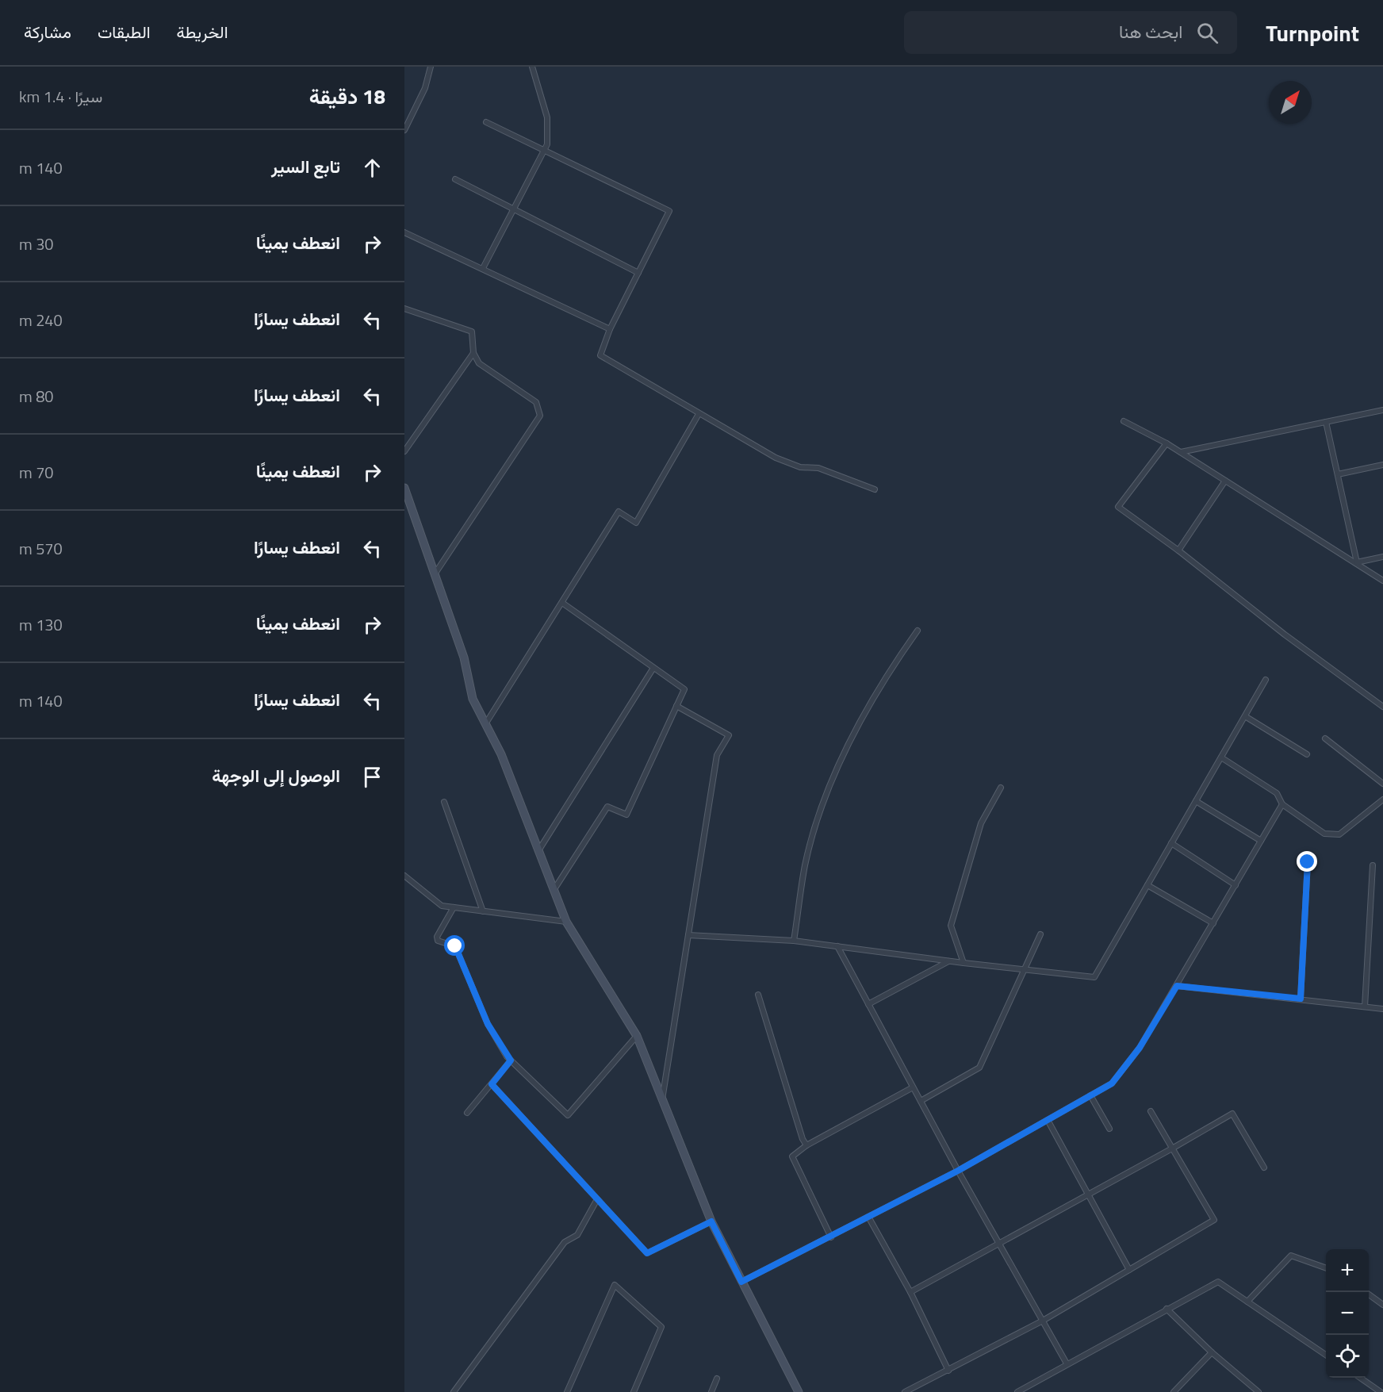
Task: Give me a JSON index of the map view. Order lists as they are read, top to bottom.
{
  "north": "top right",
  "page": {
    "header": "Turnpoint",
    "search": "ابحث هنا",
    "nav": ["الخريطة", "الطبقات", "مشاركة"],
    "heading": ["18 دقيقة", "سيرًا · 1.4 km"],
    "list": [
      ["تابع السير", "140 m"],
      ["انعطف يمينًا", "30 m"],
      ["انعطف يسارًا", "240 m"],
      ["انعطف يسارًا", "80 m"],
      ["انعطف يمينًا", "70 m"],
      ["انعطف يسارًا", "570 m"],
      ["انعطف يمينًا", "130 m"],
      ["انعطف يسارًا", "140 m"],
      "الوصول إلى الوجهة"
    ],
    "map_buttons": ["+", "−"]
  }
}
